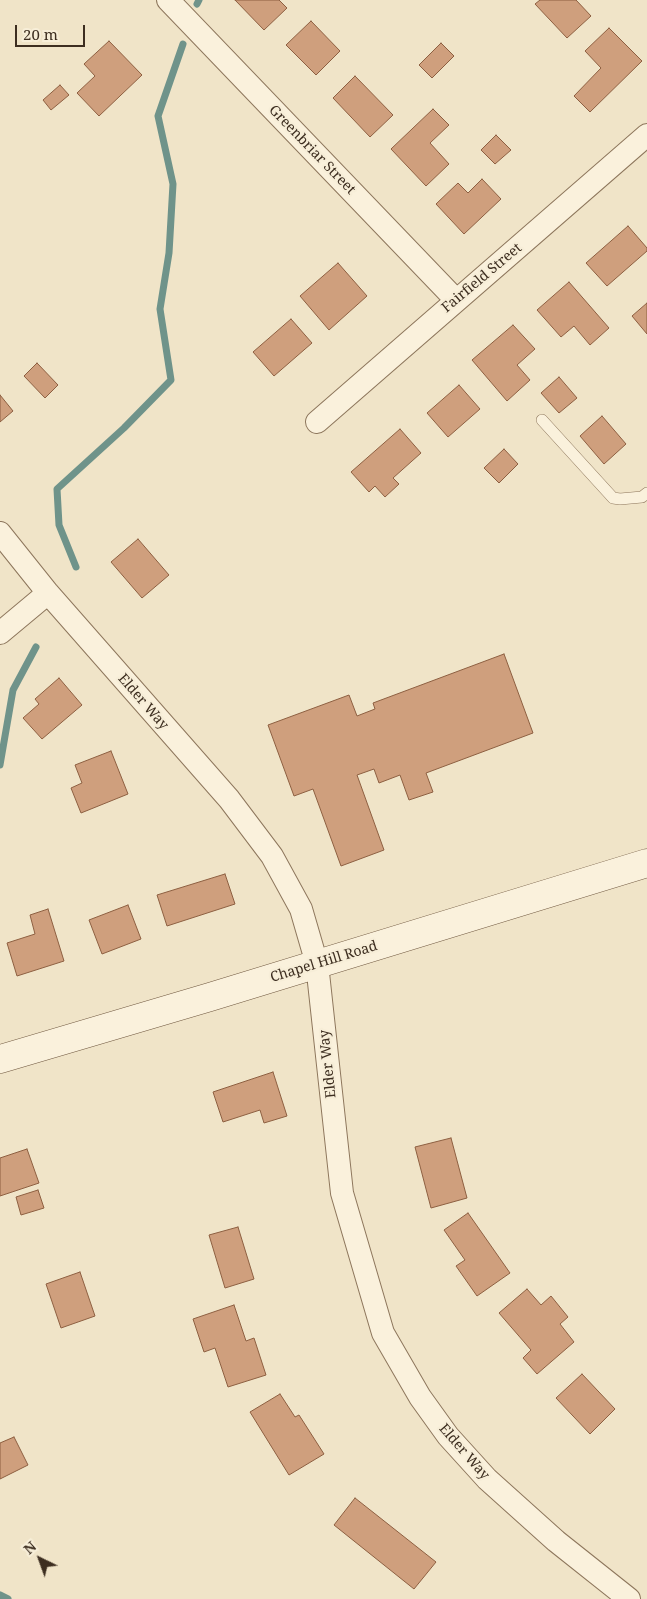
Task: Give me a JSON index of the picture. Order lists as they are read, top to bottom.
{
  "streets": {
    "main road": ["Chapel Hill Road"],
    "street": ["Greenbriar Street", "Fairfield Street", "Elder Way"]
  },
  "crossings": [
    ["Greenbriar Street", "Fairfield Street"],
    ["Elder Way", "Chapel Hill Road"]
  ],
  "scale_bar": "20 m",
  "north": "top left"
}
